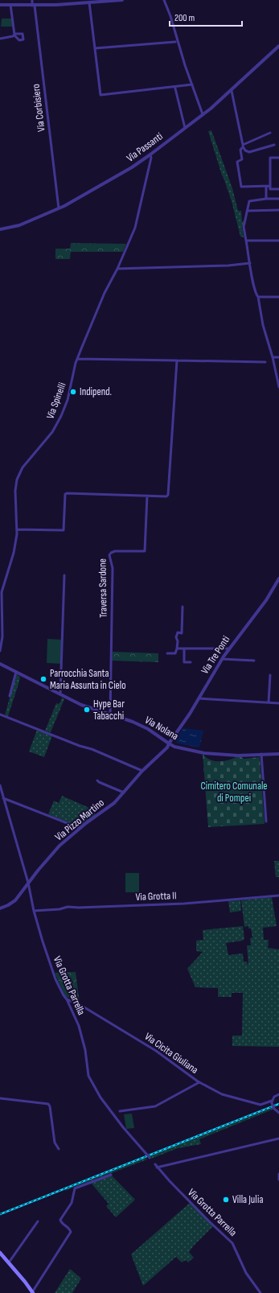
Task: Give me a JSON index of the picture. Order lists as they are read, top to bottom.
{
  "streets": {
    "street": [
      "Via Corbisiero",
      "Via Passanti",
      "Via Spinelli",
      "Traversa Sardone",
      "Via Tre Ponti",
      "Via Nolana",
      "Via Pizzo Martino",
      "Via Grotta II",
      "Via Grotta Parrella",
      "Via Cicita Giuliana"
    ]
  },
  "crossings": [
    ["Via Corbisiero", "Via Passanti"],
    ["Via Passanti", "Via Spinelli"],
    ["Traversa Sardone", "Via Nolana"],
    ["Via Tre Ponti", "Via Nolana"],
    ["Via Tre Ponti", "Via Pizzo Martino"],
    ["Via Nolana", "Via Pizzo Martino"],
    ["Via Pizzo Martino", "Via Grotta Parrella"],
    ["Via Grotta II", "Via Grotta Parrella"],
    ["Via Grotta Parrella", "Via Cicita Giuliana"]
  ],
  "parks": ["Cimitero Comunale di Pompei"],
  "places": [
    "Indipend.",
    "Parrocchia Santa Maria Assunta in Cielo",
    "Hype Bar Tabacchi",
    "Villa Julia"
  ],
  "scale_bar": "200 m"
}
